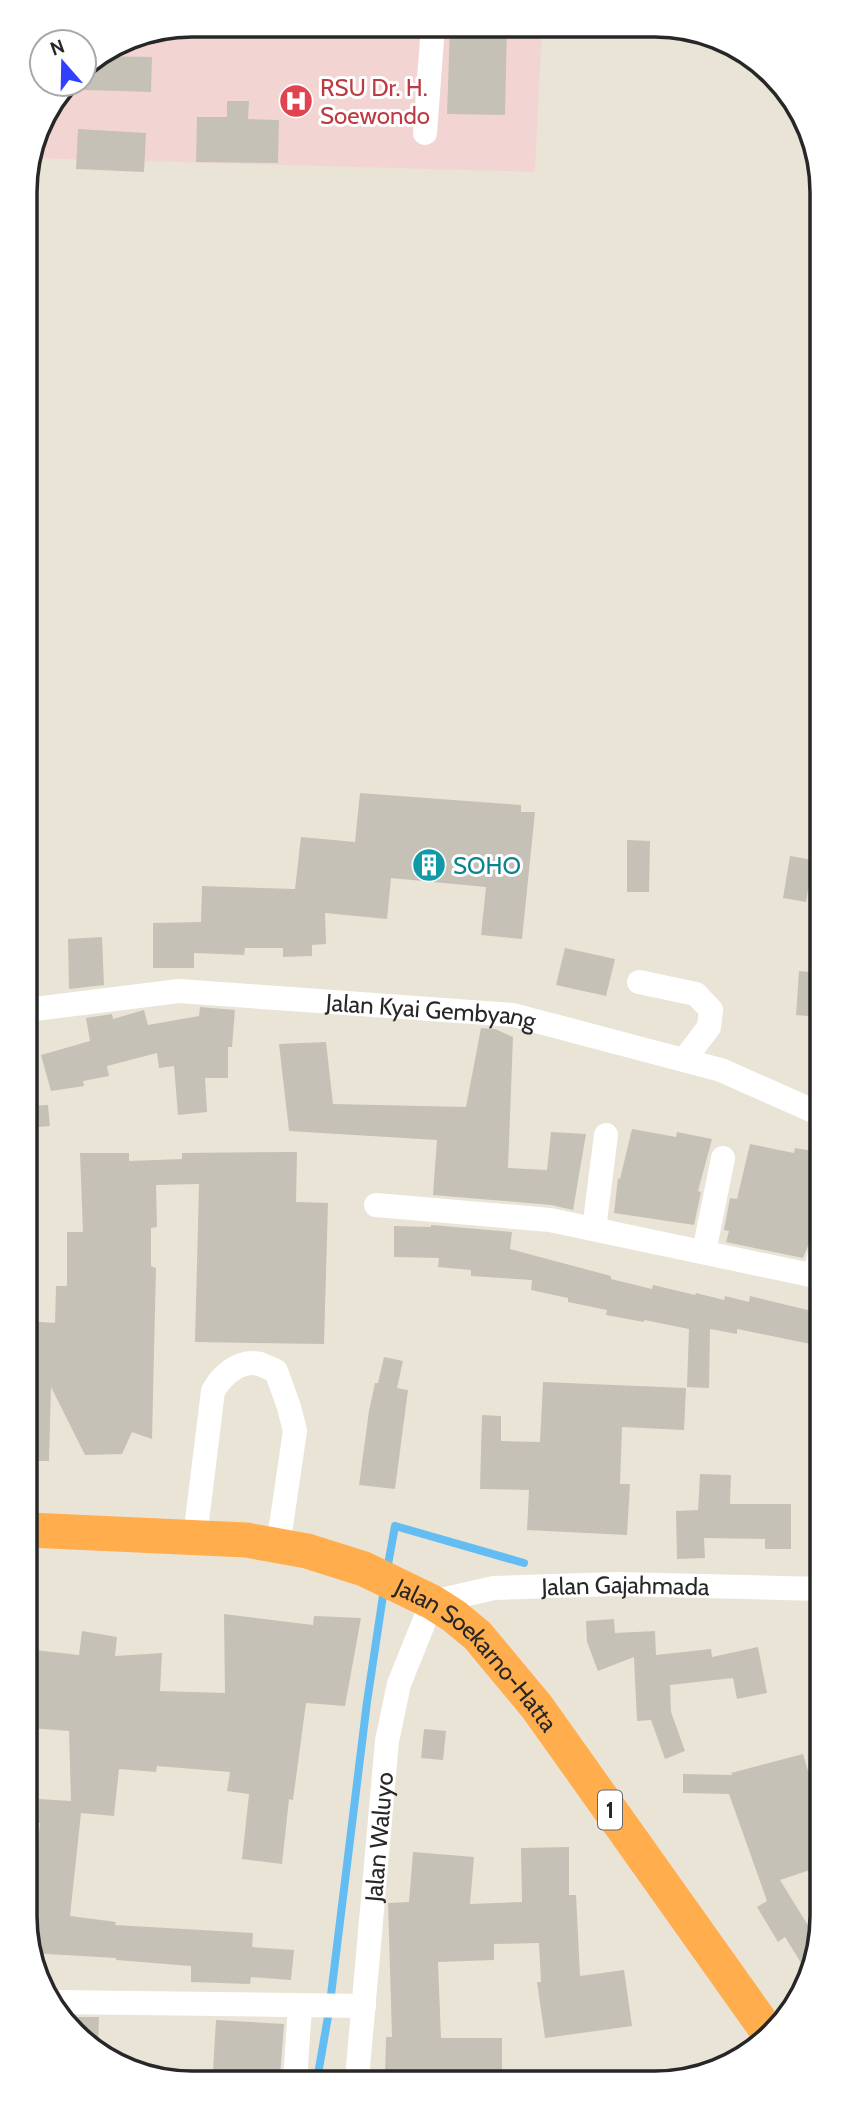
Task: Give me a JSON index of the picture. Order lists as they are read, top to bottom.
{
  "streets": {
    "highway": ["Jalan Soekarno-Hatta", "1"],
    "street": ["Jalan Kyai Gembyang", "Jalan Gajahmada", "Jalan Waluyo"]
  },
  "crossings": [
    ["Jalan Gajahmada", "Jalan Soekarno-Hatta"],
    ["Jalan Gajahmada", "Jalan Waluyo"],
    ["Jalan Soekarno-Hatta", "Jalan Waluyo"]
  ],
  "places": {
    "hospital": ["RSU Dr. H. Soewondo"],
    "building": ["SOHO"]
  },
  "north": "top"
}
